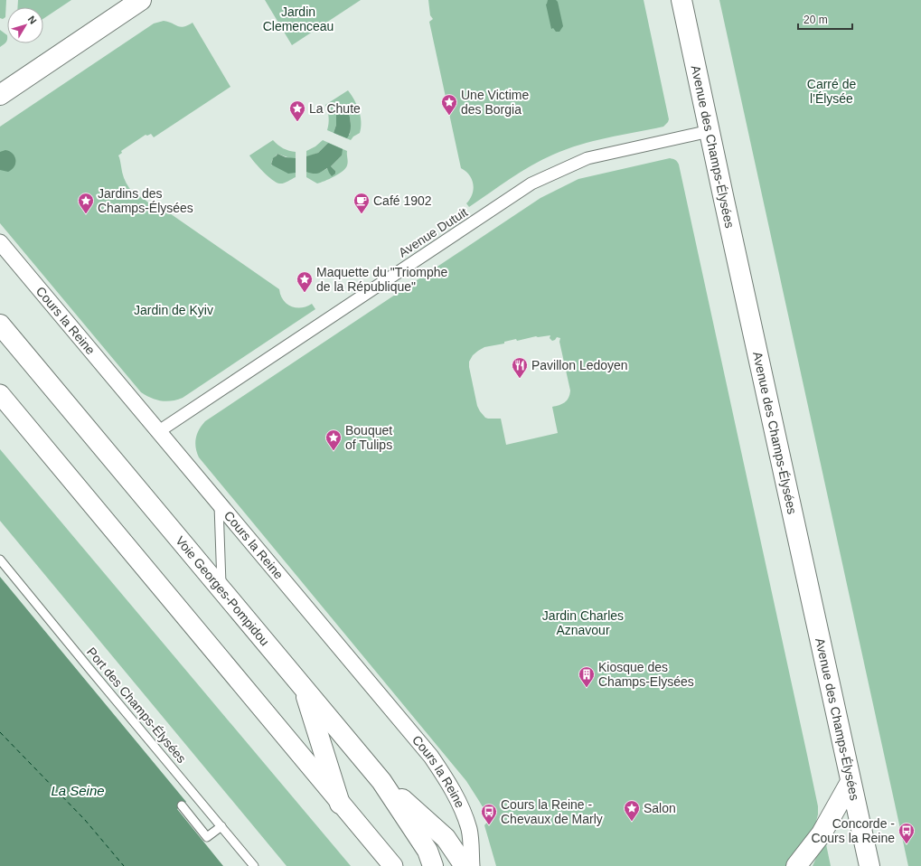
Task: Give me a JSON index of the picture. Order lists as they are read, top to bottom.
{
  "streets": {
    "main road": ["Avenue des Champs-Élysées", "Voie Georges-Pompidou"],
    "street": ["Avenue Dutuit", "Cours la Reine"],
    "lane": ["Port des Champs-Élysées"]
  },
  "crossings": [
    ["Avenue des Champs-Élysées", "Avenue Dutuit"],
    ["Avenue Dutuit", "Cours la Reine"]
  ],
  "water": ["La Seine"],
  "parks": [
    "Jardin Clemenceau",
    "Carré de l'Élysée",
    "Jardin de Kyiv",
    "Jardin Charles Aznavour"
  ],
  "places": {
    "place": [
      "Une Victime des Borgia",
      "La Chute",
      "Jardins des Champs-Élysées",
      "Maquette du \"Triomphe de la République\"",
      "Bouquet of Tulips",
      "Salon"
    ],
    "cafe": ["Café 1902"],
    "restaurant": ["Pavillon Ledoyen"],
    "building": ["Kiosque des Champs-Elysées"],
    "bus stop": ["Cours la Reine - Chevaux de Marly", "Concorde - Cours la Reine"]
  },
  "scale_bar": "20 m",
  "north": "top right"
}
